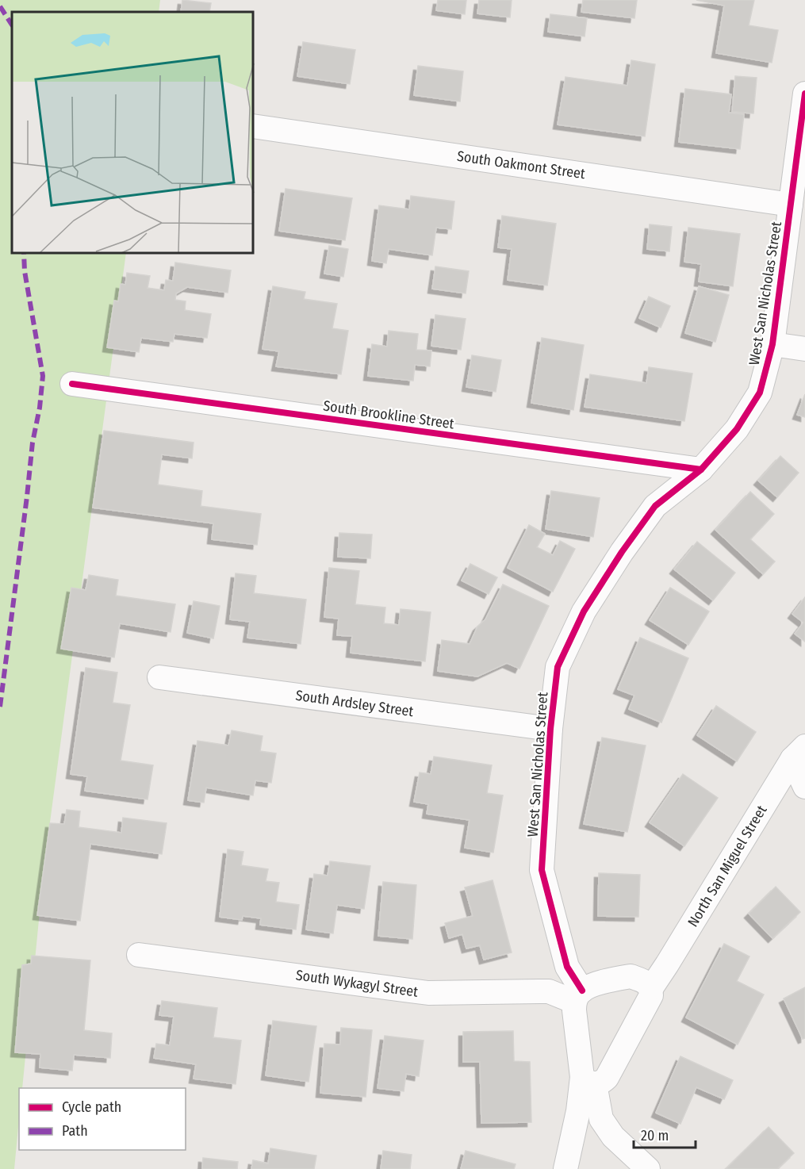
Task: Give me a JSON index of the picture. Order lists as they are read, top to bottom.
{
  "streets": {
    "street": [
      "South Oakmont Street",
      "West San Nicholas Street",
      "South Brookline Street",
      "South Ardsley Street",
      "North San Miguel Street",
      "South Wykagyl Street"
    ]
  },
  "crossings": [
    ["South Oakmont Street", "West San Nicholas Street"],
    ["West San Nicholas Street", "South Brookline Street"],
    ["West San Nicholas Street", "South Ardsley Street"],
    ["West San Nicholas Street", "South Wykagyl Street"]
  ],
  "legend": ["Cycle path", "Path"],
  "scale_bar": "20 m"
}
